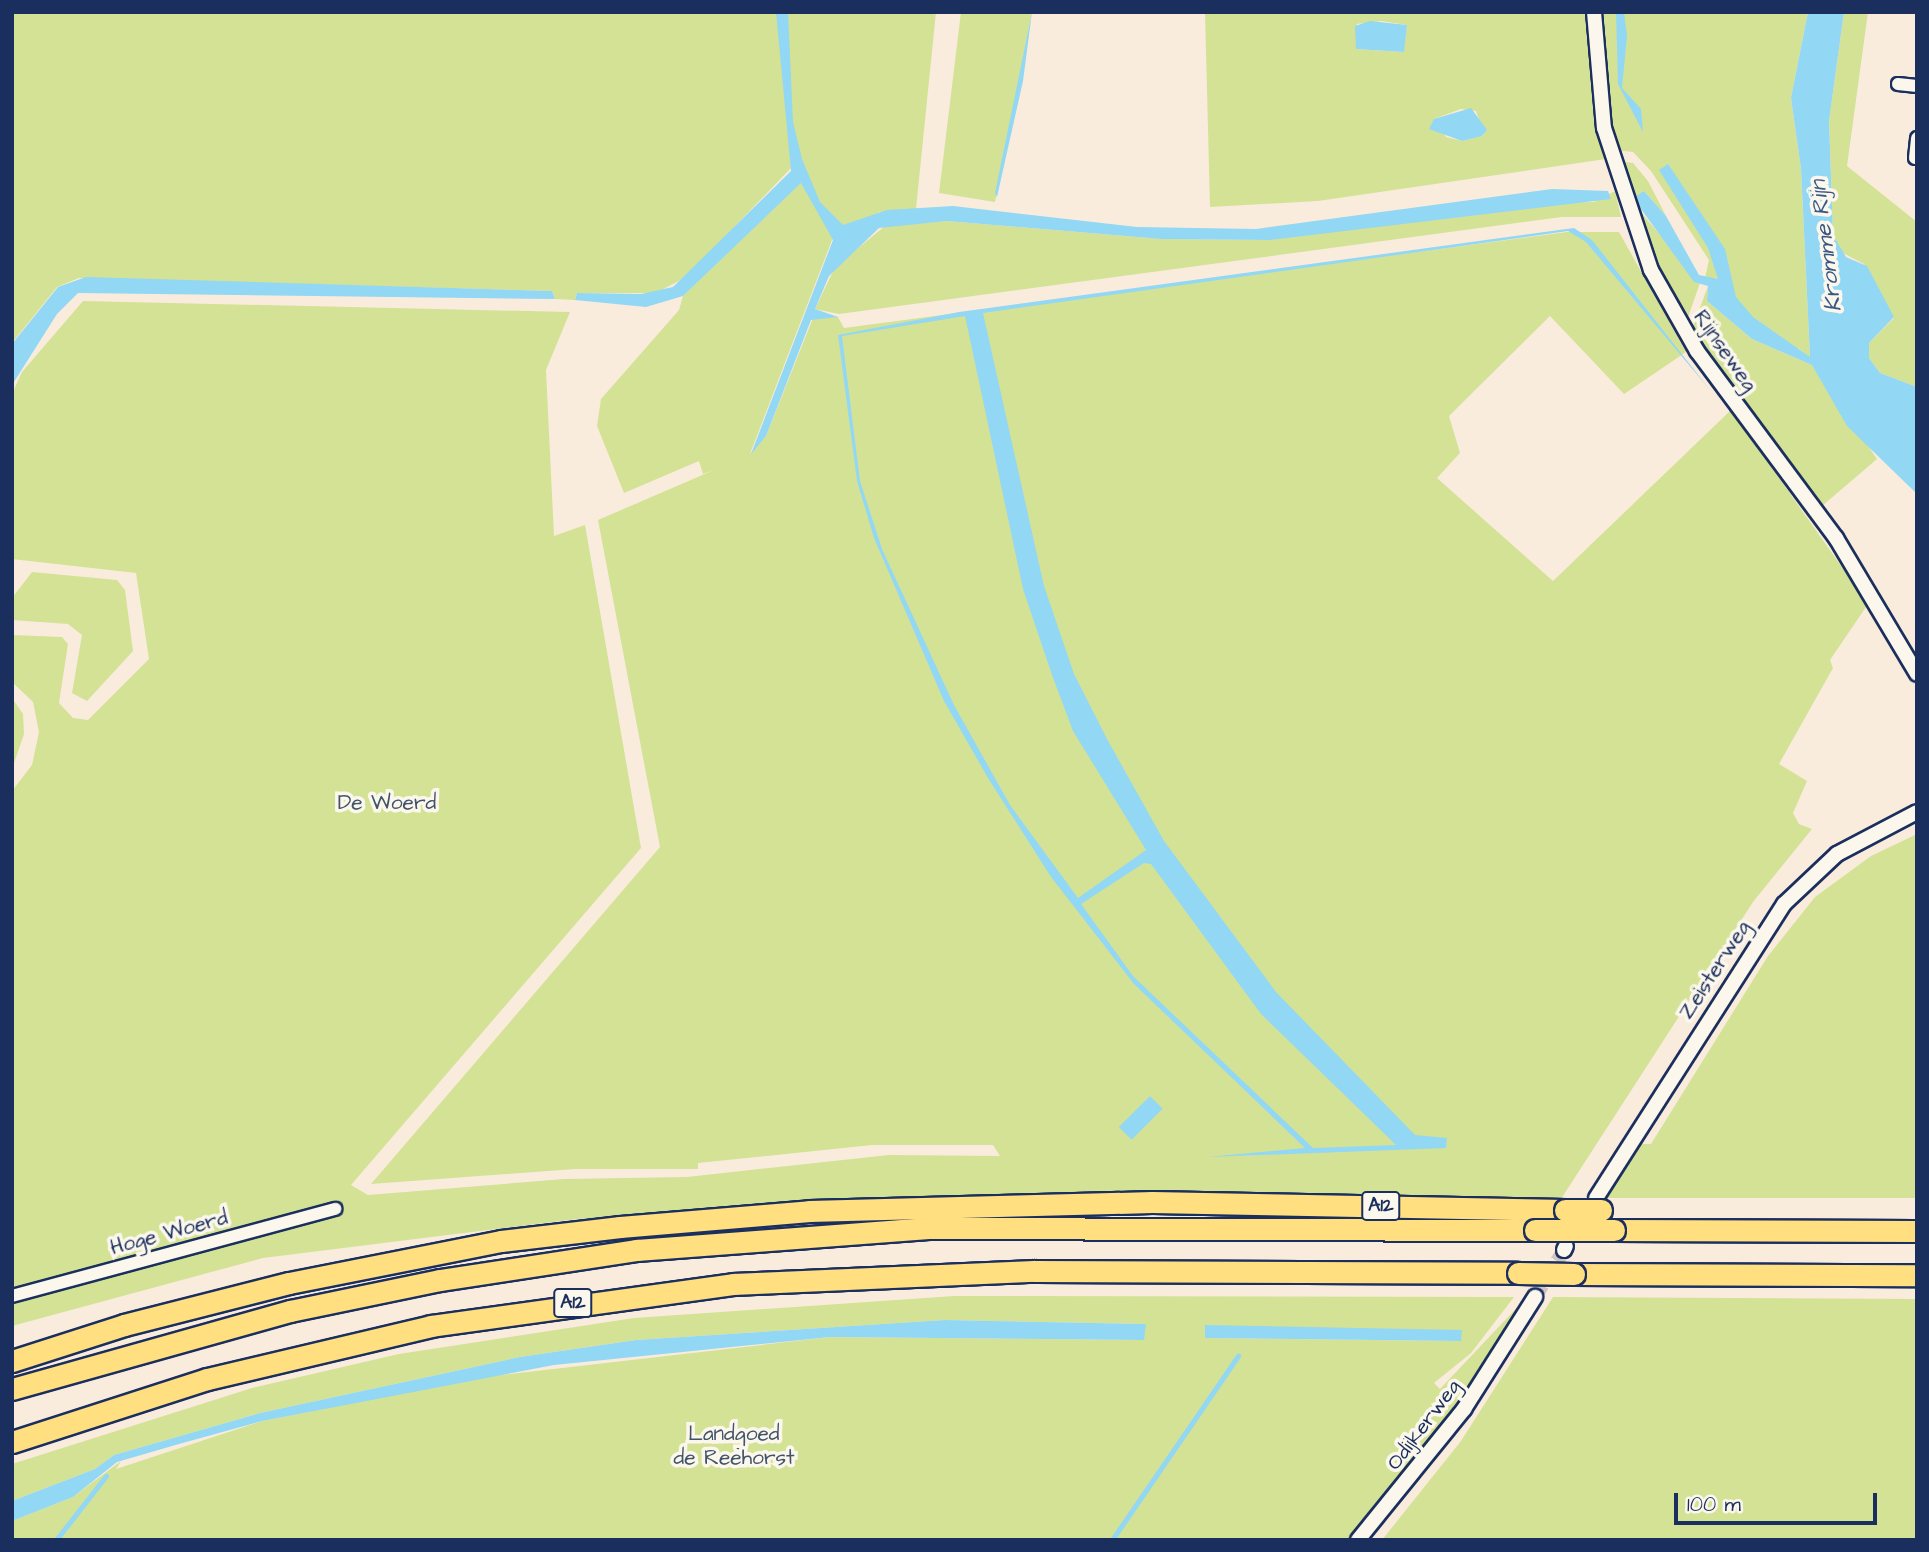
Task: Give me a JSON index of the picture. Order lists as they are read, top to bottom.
{
  "streets": {
    "highway": ["A12"],
    "street": [
      "Rijnseweg",
      "Zeisterweg",
      "Hoge Woerd",
      "Odijkerweg"
    ]
  },
  "crossings": [
    ["Zeisterweg", "A12"]
  ],
  "water": ["Kromme Rijn"],
  "parks": ["De Woerd", "Landgoed de Reehorst"],
  "scale_bar": "100 m"
}
